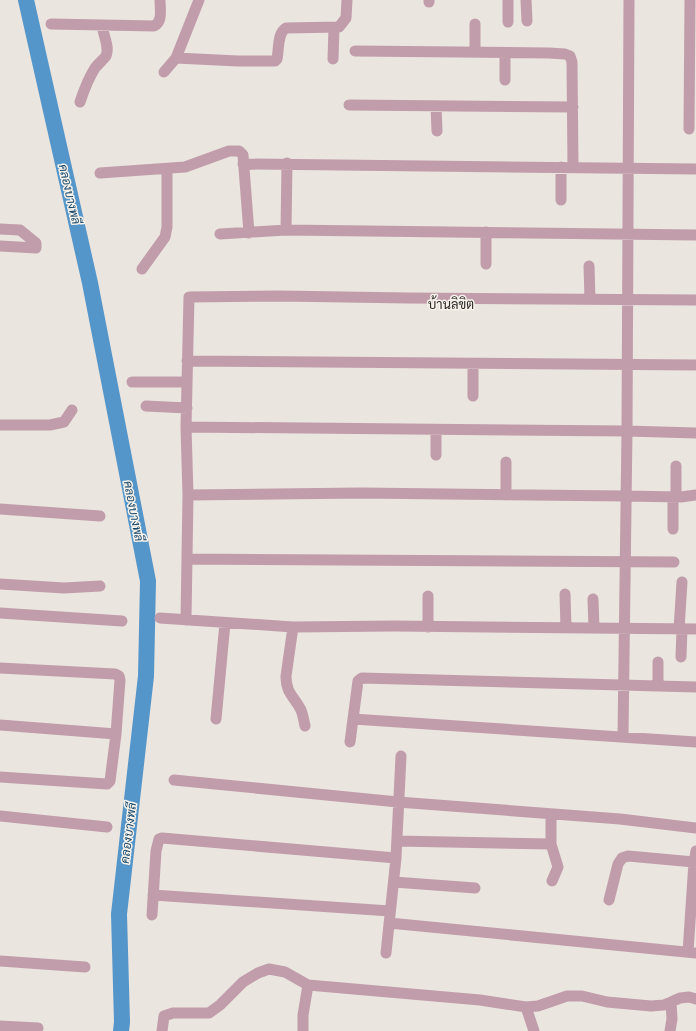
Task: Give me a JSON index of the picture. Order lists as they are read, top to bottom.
{
  "districts": ["บ้านลิขิต"],
  "water": ["คลองบางพลี"]
}
